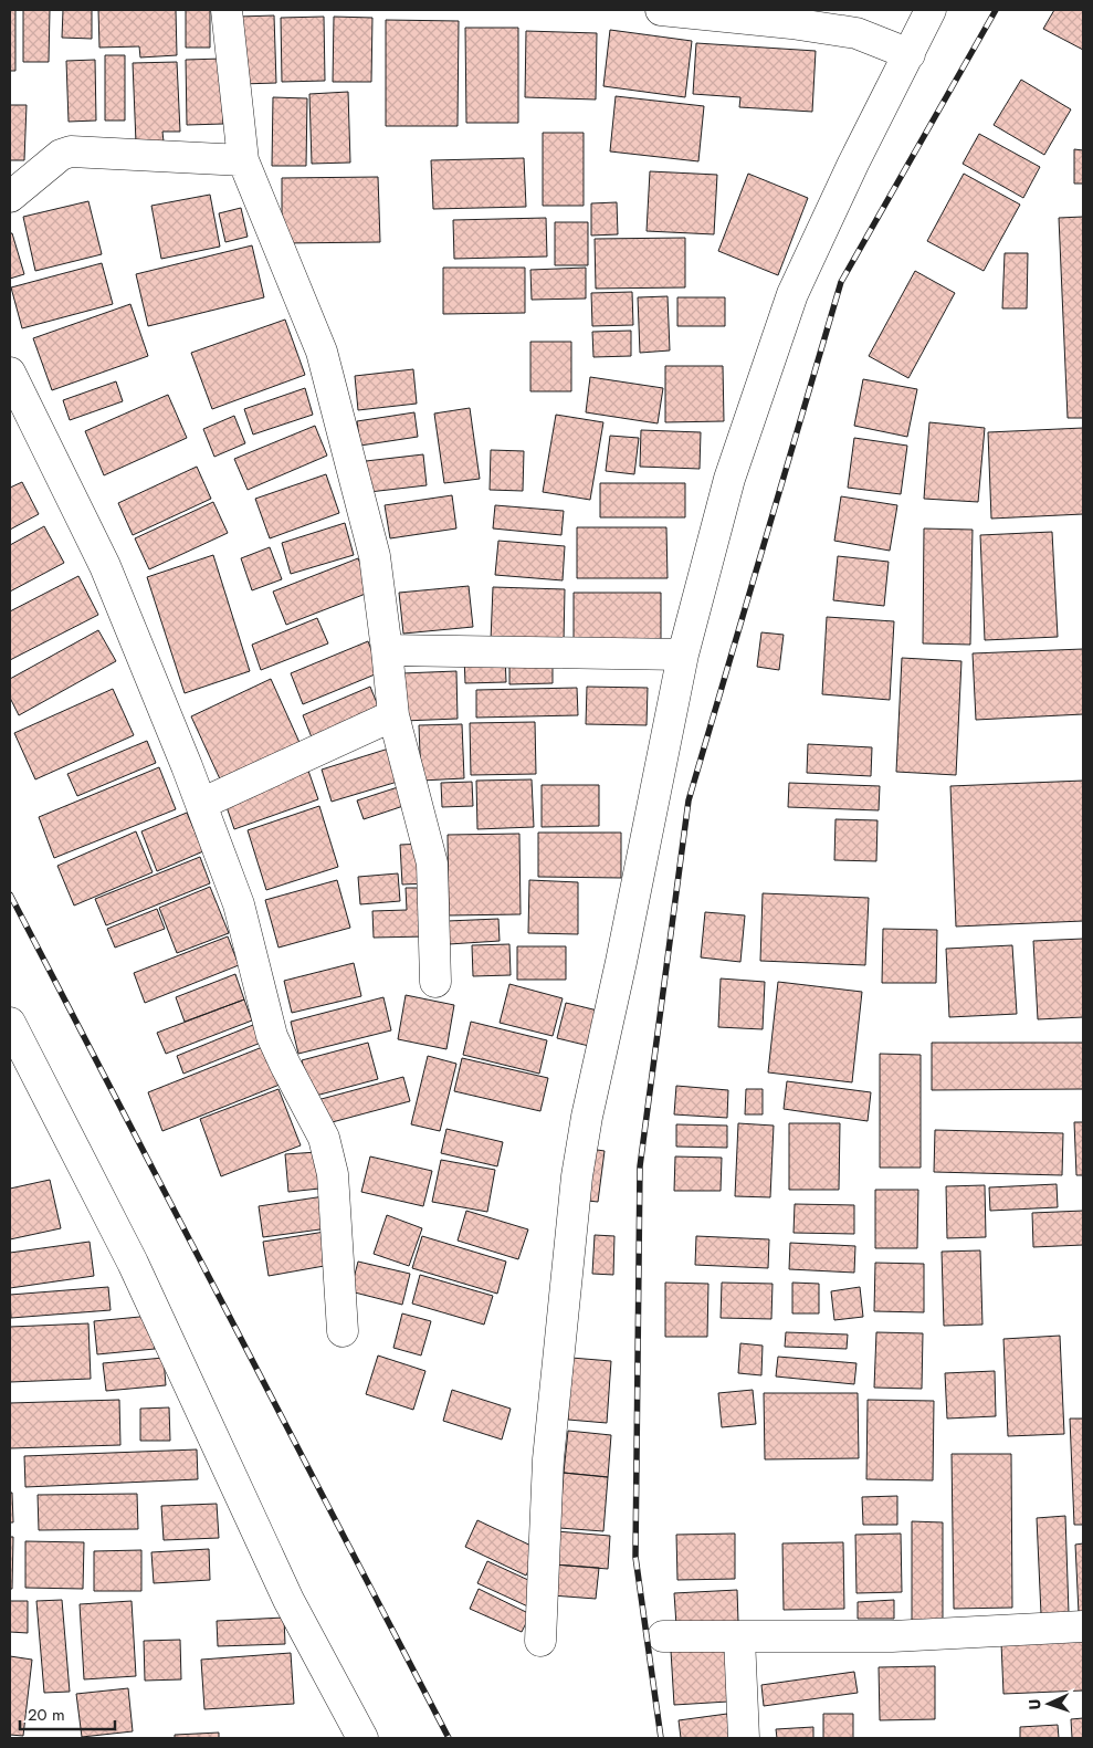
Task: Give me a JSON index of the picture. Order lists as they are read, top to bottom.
{
  "scale_bar": "20 m",
  "north": "left"
}
